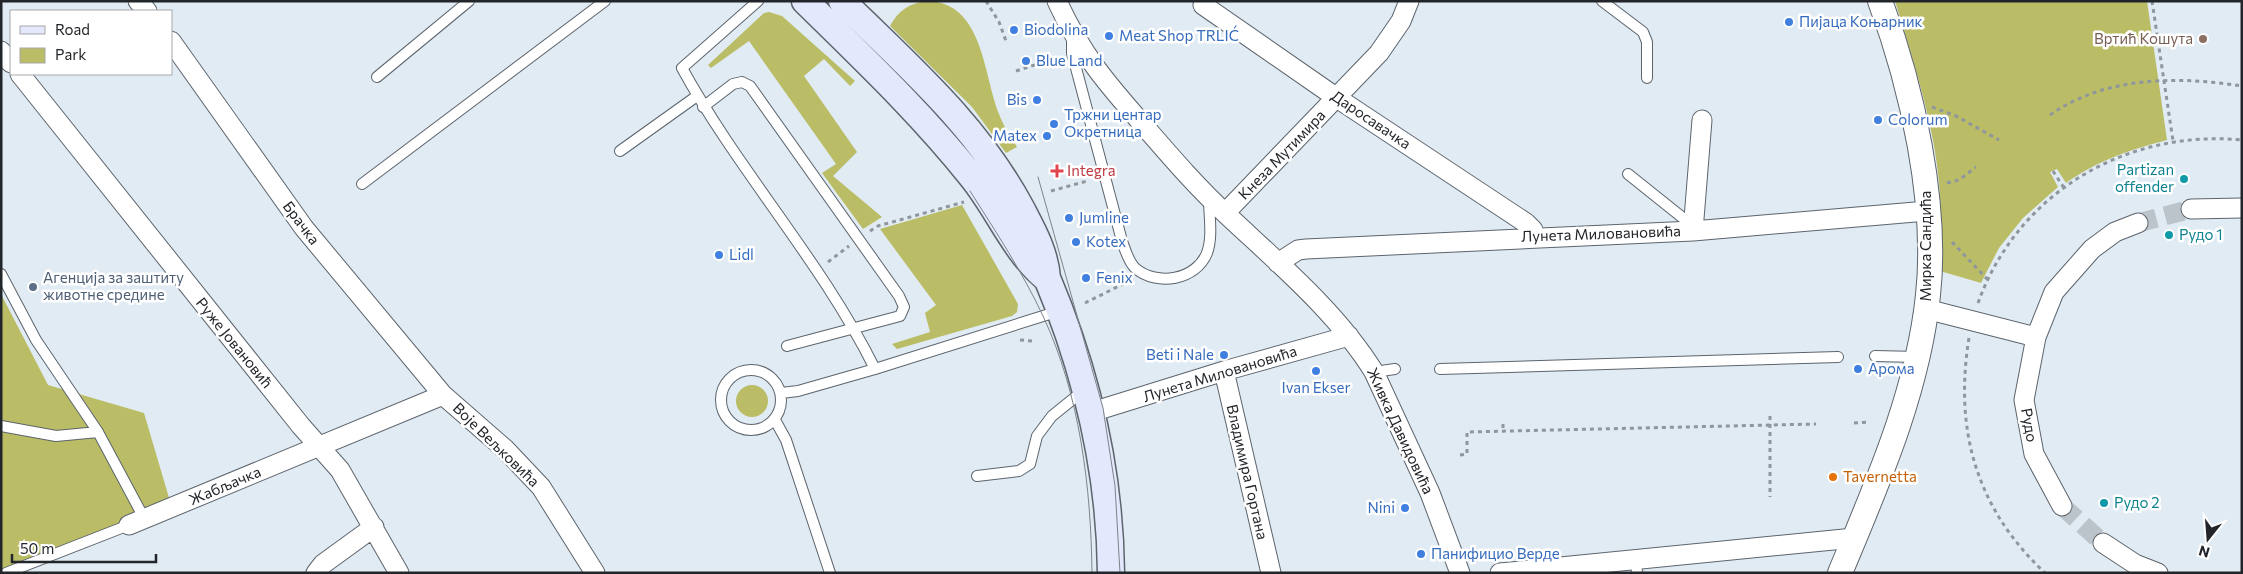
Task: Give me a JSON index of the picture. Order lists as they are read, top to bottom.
{
  "streets": {
    "street": [
      "Даросавачка",
      "Кнеза Мутимира",
      "Брачка",
      "Лунета Миловановића",
      "Мирка Сандића",
      "Руже Јовановић",
      "Рудо",
      "Живка Давидовића",
      "Воје Вељковића",
      "Владимира Гортана",
      "Жабљачка"
    ]
  },
  "crossings": [
    ["Даросавачка", "Кнеза Мутимира"],
    ["Даросавачка", "Лунета Миловановића"],
    ["Кнеза Мутимира", "Живка Давидовића"],
    ["Брачка", "Воје Вељковића"],
    ["Брачка", "Жабљачка"],
    ["Лунета Миловановића", "Мирка Сандића"],
    ["Лунета Миловановића", "Живка Давидовића"],
    ["Лунета Миловановића", "Владимира Гортана"],
    ["Руже Јовановић", "Жабљачка"],
    ["Воје Вељковића", "Жабљачка"]
  ],
  "places": {
    "other": [
      "Пијаца Коњарник",
      "Biodolina",
      "Meat Shop TRLIĆ",
      "Вртић Кошута",
      "Blue Land",
      "Bis",
      "Colorum",
      "Тржни центар Окретница",
      "Matex",
      "Partizan offender",
      "Jumline",
      "Рудо 1",
      "Kotex",
      "Lidl",
      "Fenix",
      "Агенција за заштиту животне средине",
      "Beti i Nale",
      "Арома",
      "Ivan Ekser",
      "Tavernetta",
      "Рудо 2",
      "Nini",
      "Панифицио Верде"
    ],
    "health": ["Integra"]
  },
  "legend": ["Road", "Park"],
  "scale_bar": "50 m",
  "north": "bottom"
}
